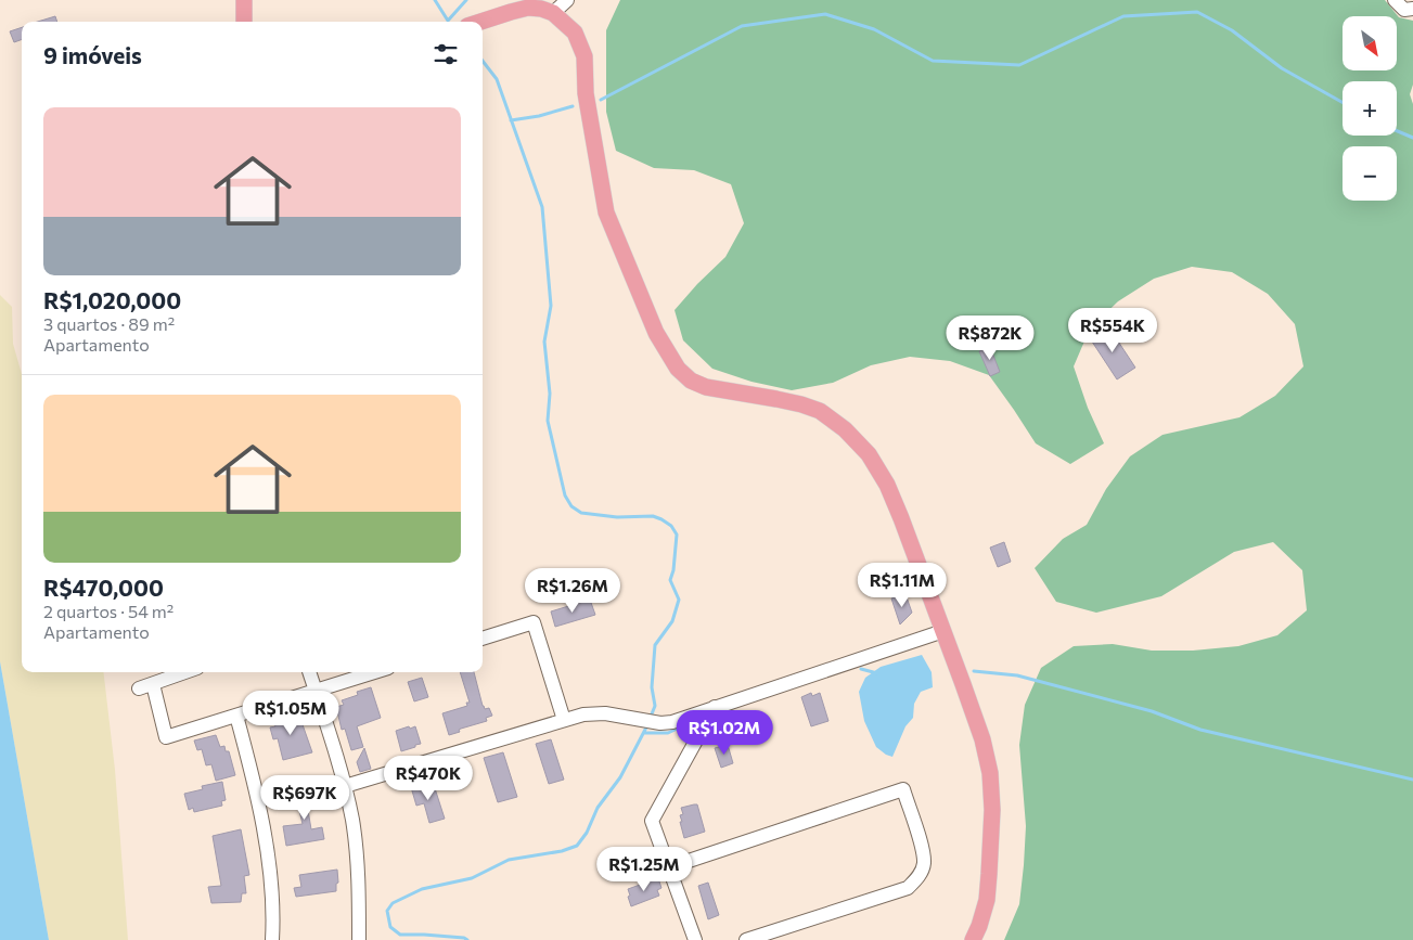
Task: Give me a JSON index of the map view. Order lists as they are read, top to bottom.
{
  "north": "bottom right",
  "page": {
    "map_buttons": ["+", "−"],
    "heading": "9 imóveis",
    "list": [
      {
        "name": "R$1,020,000",
        "note": "3 quartos · 89 m² · Apartamento"
      },
      {
        "name": "R$470,000",
        "note": "2 quartos · 54 m² · Apartamento"
      }
    ],
    "price": [
      "R$554K",
      "R$872K",
      "R$1.11M",
      "R$1.26M",
      "R$1.05M",
      "R$1.02M",
      "R$470K",
      "R$697K",
      "R$1.25M"
    ]
  }
}
